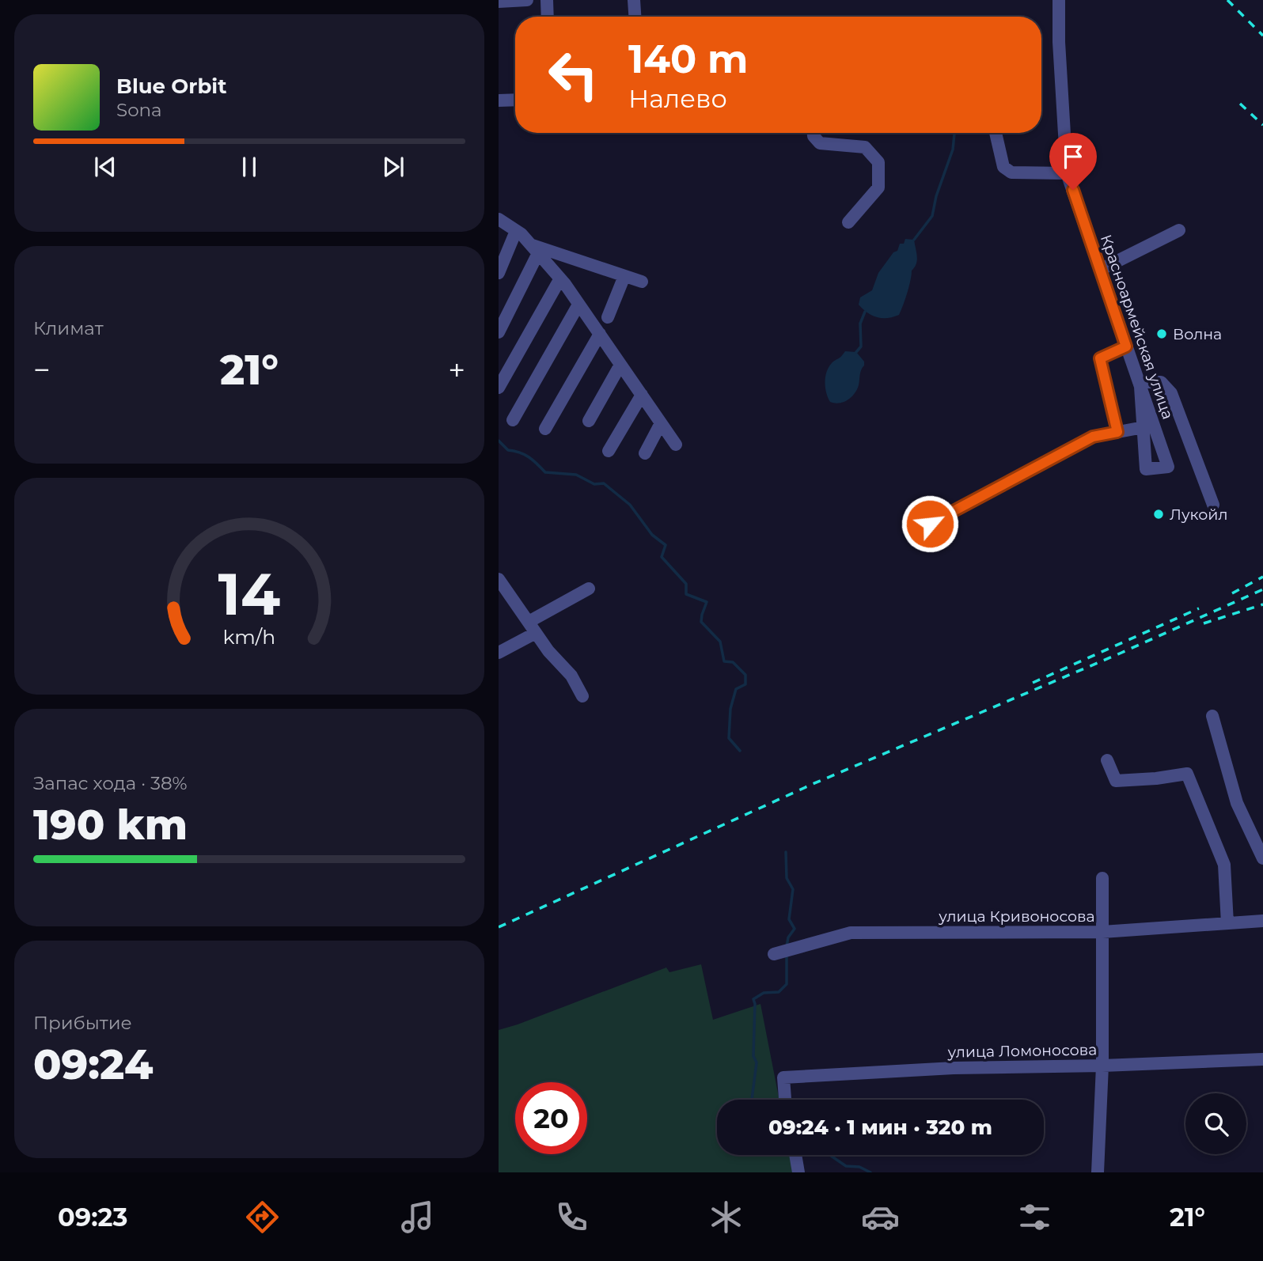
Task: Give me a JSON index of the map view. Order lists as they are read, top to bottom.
{
  "streets": {
    "street": ["Красноармейская улица", "улица Кривоносова", "улица Ломоносова"]
  },
  "places": ["Волна", "Лукойл"],
  "page": {
    "turn": ["140 m", "Налево"],
    "song": ["Blue Orbit", "Sona"],
    "tile": [
      "Климат",
      ["Запас хода · 38%", "190 km"],
      ["Прибытие", "09:24"]
    ],
    "heat": ["−", "21°", "+"],
    "limit": "20",
    "trip": "09:24 · 1 мин · 320 m",
    "tabs": ["09:23", "21°"],
    "gauge": ["14", "km/h"]
  }
}
